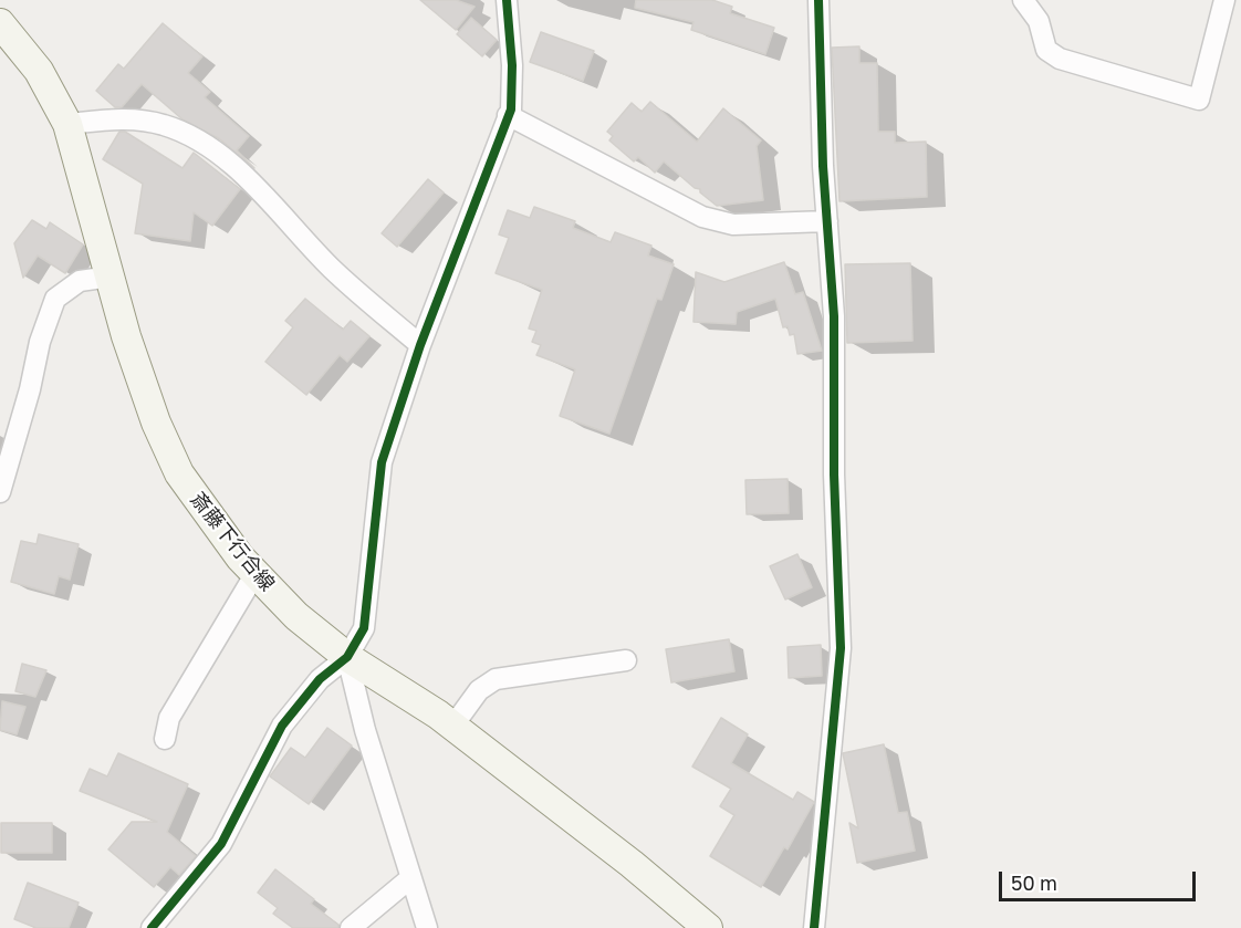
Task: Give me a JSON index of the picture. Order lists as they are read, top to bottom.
{
  "streets": {
    "main road": ["斎藤下行合線"]
  },
  "scale_bar": "50 m"
}
